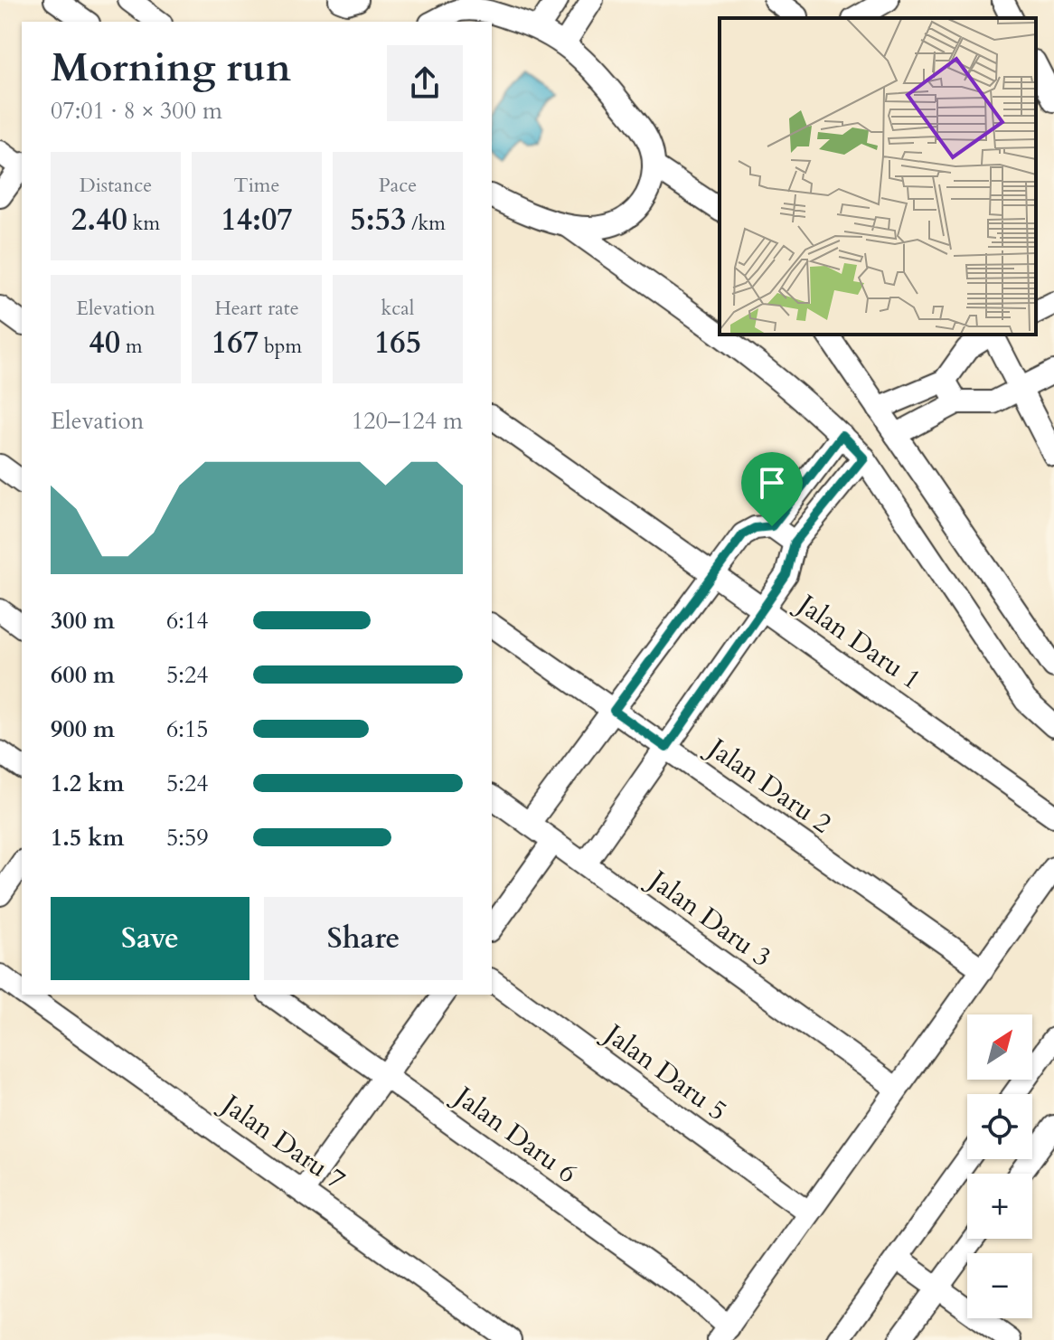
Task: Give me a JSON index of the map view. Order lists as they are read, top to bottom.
{
  "streets": {
    "street": [
      "Jalan Daru 1",
      "Jalan Daru 2",
      "Jalan Daru 3",
      "Jalan Daru 5",
      "Jalan Daru 6",
      "Jalan Daru 7"
    ]
  },
  "north": "top right",
  "page": {
    "heading": ["Morning run", "07:01 · 8 × 300 m"],
    "stats": [
      ["Distance", "2.40 km"],
      ["Time", "14:07"],
      ["Pace", "5:53 /km"],
      ["Elevation", "40 m"],
      ["Heart rate", "167 bpm"],
      ["kcal", "165"]
    ],
    "chart": ["Elevation", "120–124 m"],
    "list": [
      {
        "name": "300 m",
        "note": "6:14"
      },
      {
        "name": "600 m",
        "note": "5:24"
      },
      {
        "name": "900 m",
        "note": "6:15"
      },
      {
        "name": "1.2 km",
        "note": "5:24"
      },
      {
        "name": "1.5 km",
        "note": "5:59"
      }
    ],
    "buttons": ["Save", "Share"],
    "map_buttons": ["+", "−"]
  }
}
